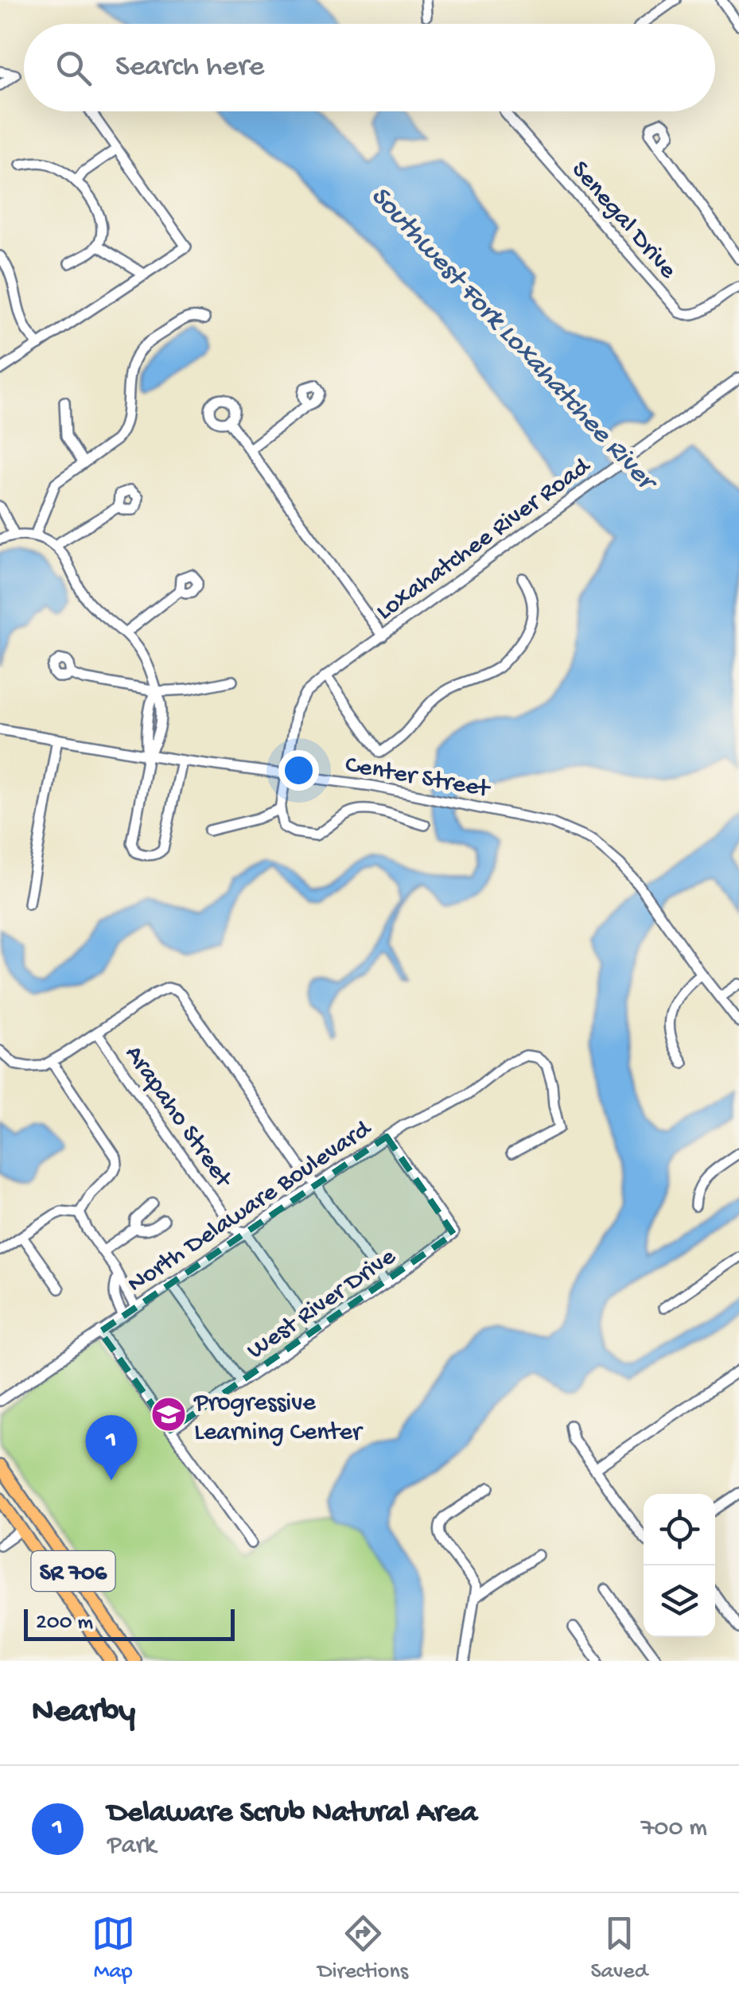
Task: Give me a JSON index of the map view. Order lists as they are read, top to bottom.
{
  "streets": {
    "main road": ["SR 706"],
    "street": [
      "Senegal Drive",
      "Loxahatchee River Road",
      "Center Street",
      "Arapaho Street",
      "North Delaware Boulevard",
      "West River Drive"
    ]
  },
  "crossings": [
    ["Loxahatchee River Road", "Center Street"],
    ["Arapaho Street", "North Delaware Boulevard"],
    ["Arapaho Street", "West River Drive"],
    ["North Delaware Boulevard", "West River Drive"]
  ],
  "water": ["Southwest Fork Loxahatchee River"],
  "places": {
    "school or university": ["Progressive Learning Center"]
  },
  "scale_bar": "200 m",
  "page": {
    "search": "Search here",
    "pins": "1",
    "scale": "200 m",
    "heading": "Nearby",
    "list": [
      {
        "mark": "1",
        "name": "Delaware Scrub Natural Area",
        "note": "Park",
        "value": "700 m"
      }
    ],
    "nav": ["Map", "Directions", "Saved"]
  }
}
